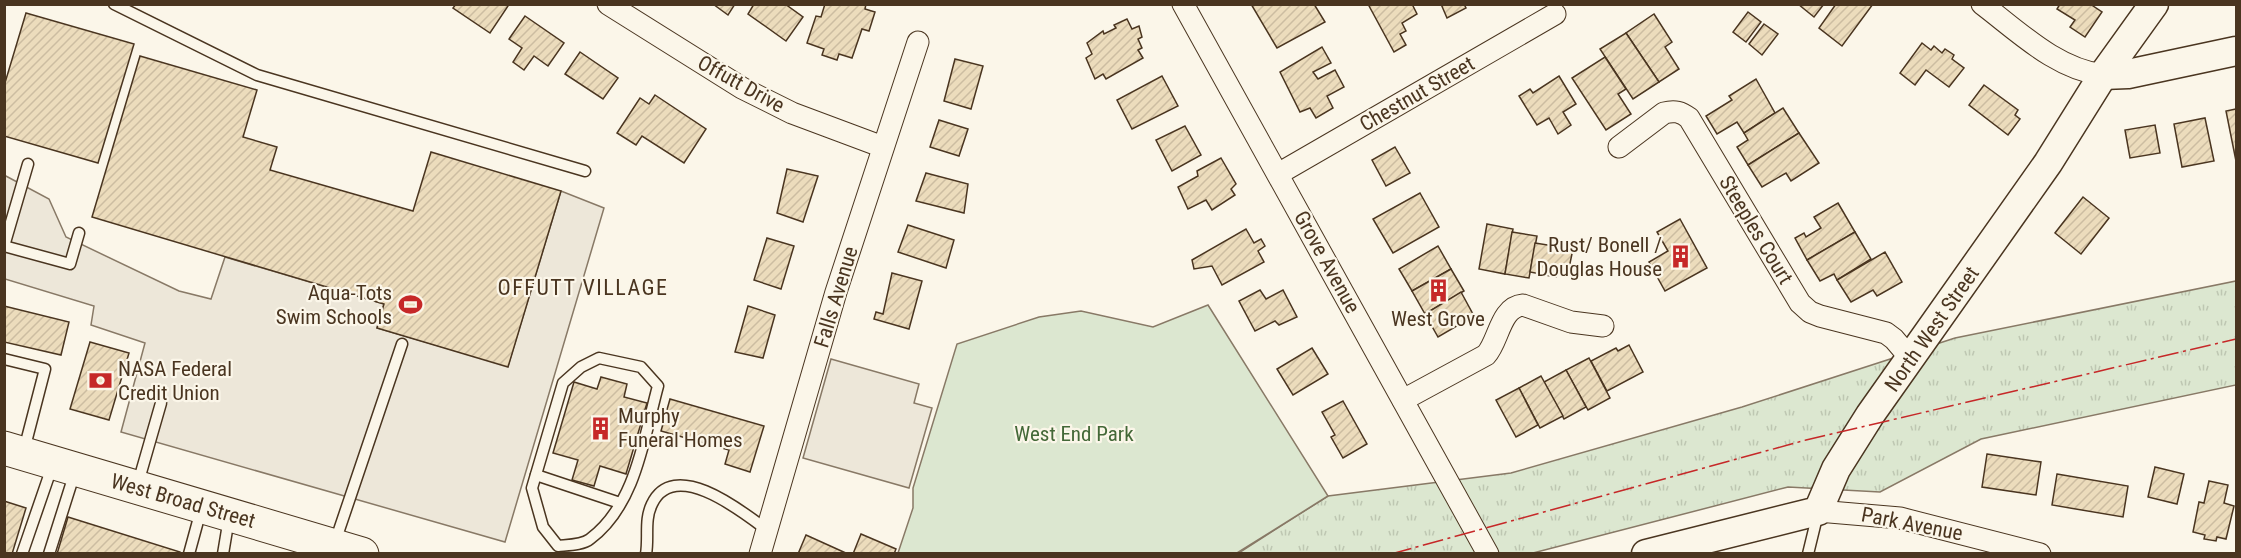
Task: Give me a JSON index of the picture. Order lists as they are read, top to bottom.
{
  "streets": {
    "main road": ["North West Street", "West Broad Street"],
    "street": [
      "Offutt Drive",
      "Chestnut Street",
      "Steeples Court",
      "Grove Avenue",
      "Falls Avenue",
      "Park Avenue"
    ]
  },
  "crossings": [
    ["Offutt Drive", "Falls Avenue"],
    ["Chestnut Street", "Grove Avenue"],
    ["Steeples Court", "North West Street"],
    ["North West Street", "Park Avenue"]
  ],
  "districts": ["OFFUTT VILLAGE"],
  "parks": ["West End Park"],
  "places": {
    "building": ["Rust/ Bonell / Douglas House", "West Grove", "Murphy Funeral Homes"],
    "sports": ["Aqua-Tots Swim Schools"],
    "bank": ["NASA Federal Credit Union"]
  }
}
